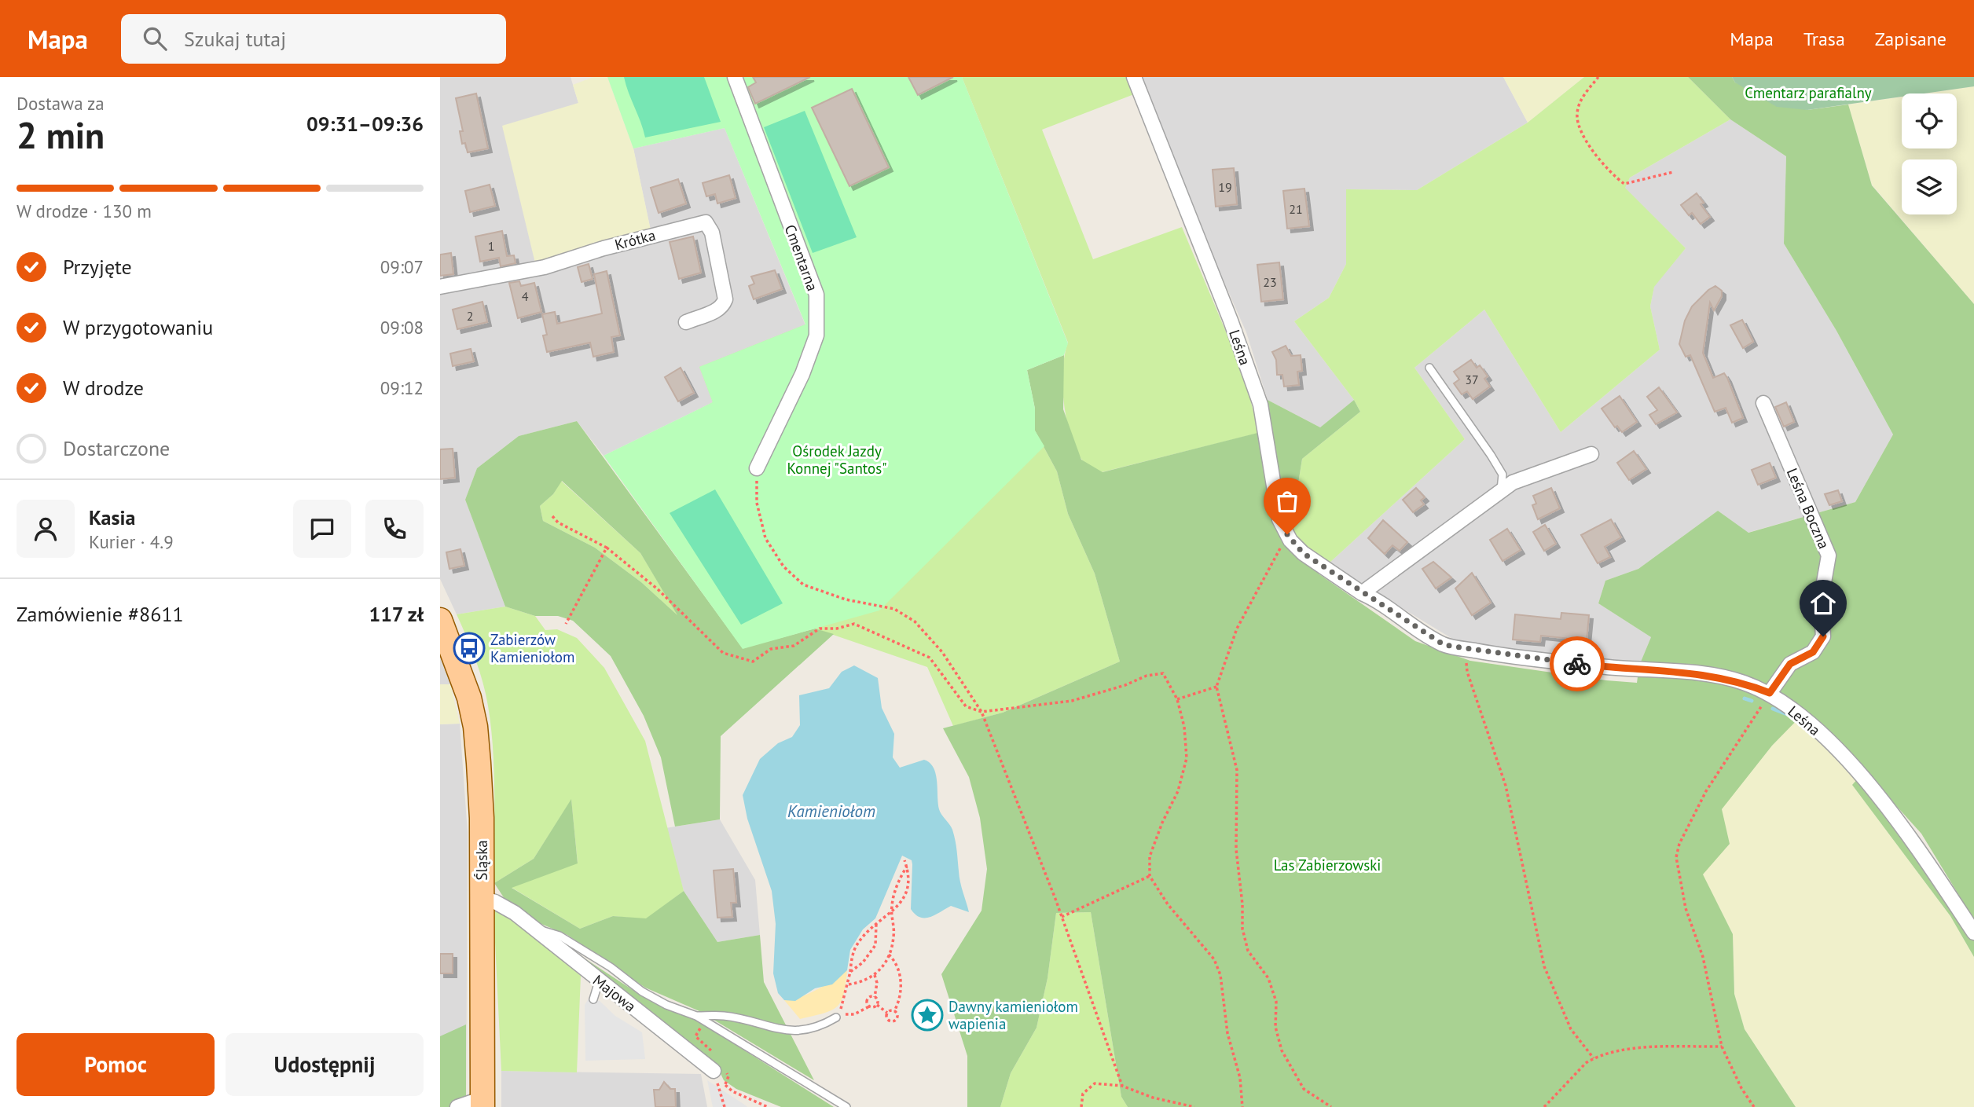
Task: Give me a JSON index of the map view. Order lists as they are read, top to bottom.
{
  "streets": {
    "main road": ["Śląska"],
    "street": [
      "Krótka",
      "Cmentarna",
      "Leśna",
      "Leśna Boczna",
      "Majowa"
    ]
  },
  "crossings": [
    ["Leśna", "Leśna Boczna"],
    ["Śląska", "Majowa"]
  ],
  "water": ["Kamieniołom"],
  "parks": ["Cmentarz parafialny", "Ośrodek Jazdy Konnej \"Santos\"", "Las Zabierzowski"],
  "places": {
    "bus stop": ["Zabierzów Kamieniołom"],
    "place": ["Dawny kamieniołom wapienia"]
  },
  "house_numbers": [
    "19",
    "21",
    "1",
    "23",
    "4",
    "2",
    "37"
  ],
  "page": {
    "header": "Mapa",
    "search": "Szukaj tutaj",
    "nav": ["Mapa", "Trasa", "Zapisane"],
    "heading": ["2 min", "Dostawa za", "09:31–09:36"],
    "panel": [
      "Kasia",
      "Kurier · 4.9",
      "Zamówienie #8611",
      "117 zł"
    ],
    "bar": "W drodze · 130 m",
    "list": [
      ["Przyjęte", "09:07"],
      ["W przygotowaniu", "09:08"],
      ["W drodze", "09:12"],
      "Dostarczone"
    ],
    "buttons": ["Pomoc", "Udostępnij"]
  }
}
